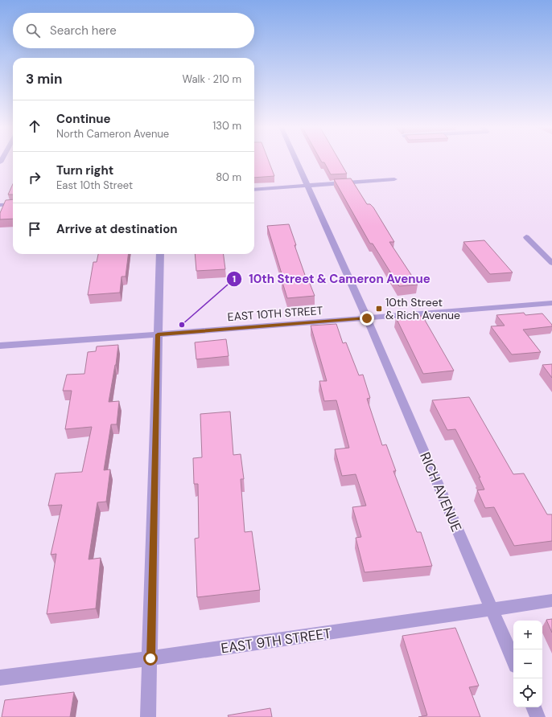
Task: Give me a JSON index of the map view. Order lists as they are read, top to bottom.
{
  "streets": {
    "street": ["EAST 10TH STREET", "RICH AVENUE", "EAST 9TH STREET"]
  },
  "crossings": [
    ["EAST 10TH STREET", "RICH AVENUE"],
    ["RICH AVENUE", "EAST 9TH STREET"]
  ],
  "places": {
    "transit": ["10th Street & Rich Avenue"],
    "other": ["10th Street & Cameron Avenue"]
  },
  "page": {
    "search": "Search here",
    "heading": ["3 min", "Walk · 210 m"],
    "list": [
      ["Continue", "North Cameron Avenue", "130 m"],
      ["Turn right", "East 10th Street", "80 m"],
      "Arrive at destination"
    ],
    "map_buttons": ["+", "−"]
  }
}
